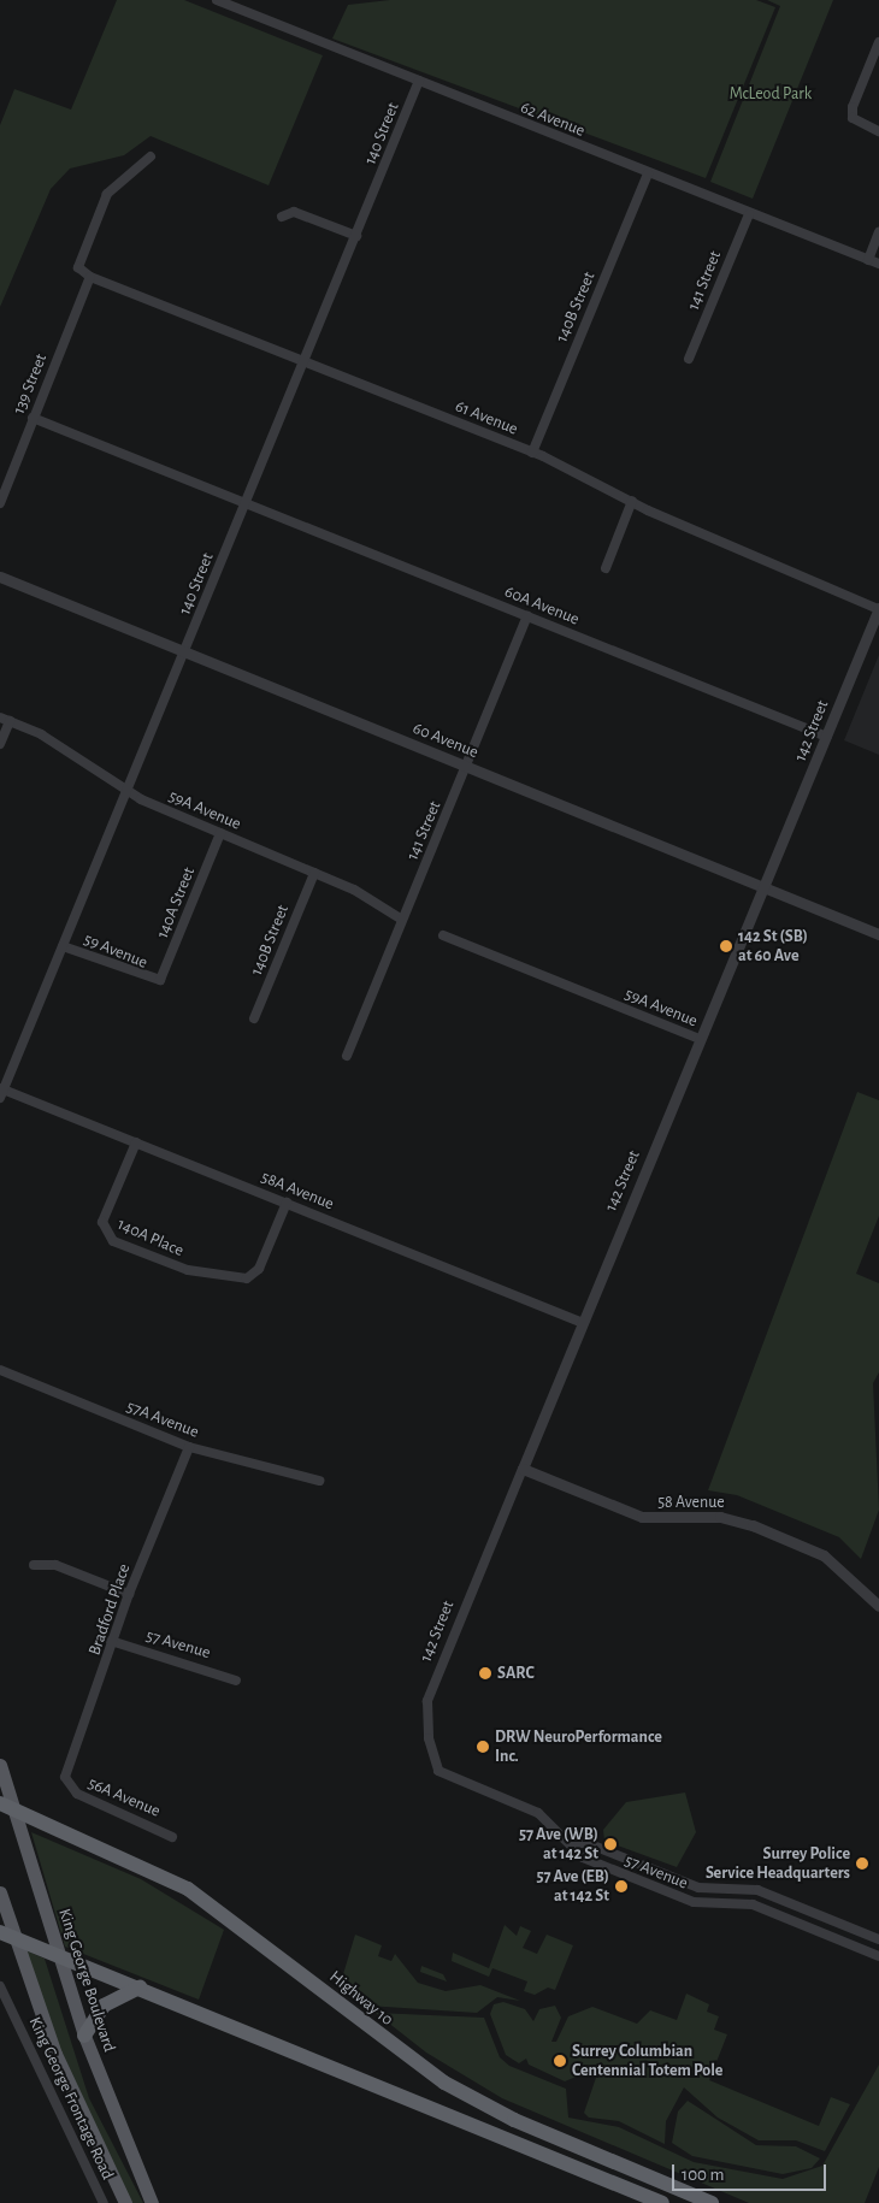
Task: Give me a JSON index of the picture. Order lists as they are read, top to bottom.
{
  "streets": {
    "highway": ["Highway 10"],
    "main road": ["King George Boulevard"],
    "street": [
      "62 Avenue",
      "140 Street",
      "141 Street",
      "140B Street",
      "139 Street",
      "61 Avenue",
      "60A Avenue",
      "142 Street",
      "60 Avenue",
      "59A Avenue",
      "140A Street",
      "59 Avenue",
      "58A Avenue",
      "140A Place",
      "57A Avenue",
      "58 Avenue",
      "Bradford Place",
      "57 Avenue",
      "56A Avenue",
      "King George Frontage Road"
    ]
  },
  "crossings": [
    ["62 Avenue", "140 Street"],
    ["62 Avenue", "141 Street"],
    ["62 Avenue", "140B Street"],
    ["140 Street", "61 Avenue"],
    ["140 Street", "60A Avenue"],
    ["140 Street", "60 Avenue"],
    ["140 Street", "59A Avenue"],
    ["140 Street", "59 Avenue"],
    ["140 Street", "58A Avenue"],
    ["141 Street", "60A Avenue"],
    ["141 Street", "60 Avenue"],
    ["141 Street", "59A Avenue"],
    ["140B Street", "61 Avenue"],
    ["140B Street", "59A Avenue"],
    ["139 Street", "61 Avenue"],
    ["139 Street", "60A Avenue"],
    ["61 Avenue", "142 Street"],
    ["60A Avenue", "142 Street"],
    ["142 Street", "60 Avenue"],
    ["142 Street", "59A Avenue"],
    ["142 Street", "58A Avenue"],
    ["142 Street", "58 Avenue"],
    ["142 Street", "57 Avenue"],
    ["59A Avenue", "140A Street"],
    ["140A Street", "59 Avenue"],
    ["58A Avenue", "140A Place"],
    ["57A Avenue", "Bradford Place"],
    ["Bradford Place", "57 Avenue"],
    ["Bradford Place", "56A Avenue"],
    ["King George Boulevard", "Highway 10"]
  ],
  "parks": ["McLeod Park"],
  "places": [
    "142 St (SB) at 60 Ave",
    "SARC",
    "DRW NeuroPerformance Inc.",
    "57 Ave (WB) at 142 St",
    "Surrey Police Service Headquarters",
    "57 Ave (EB) at 142 St",
    "Surrey Columbian Centennial Totem Pole"
  ],
  "scale_bar": "100 m"
}
